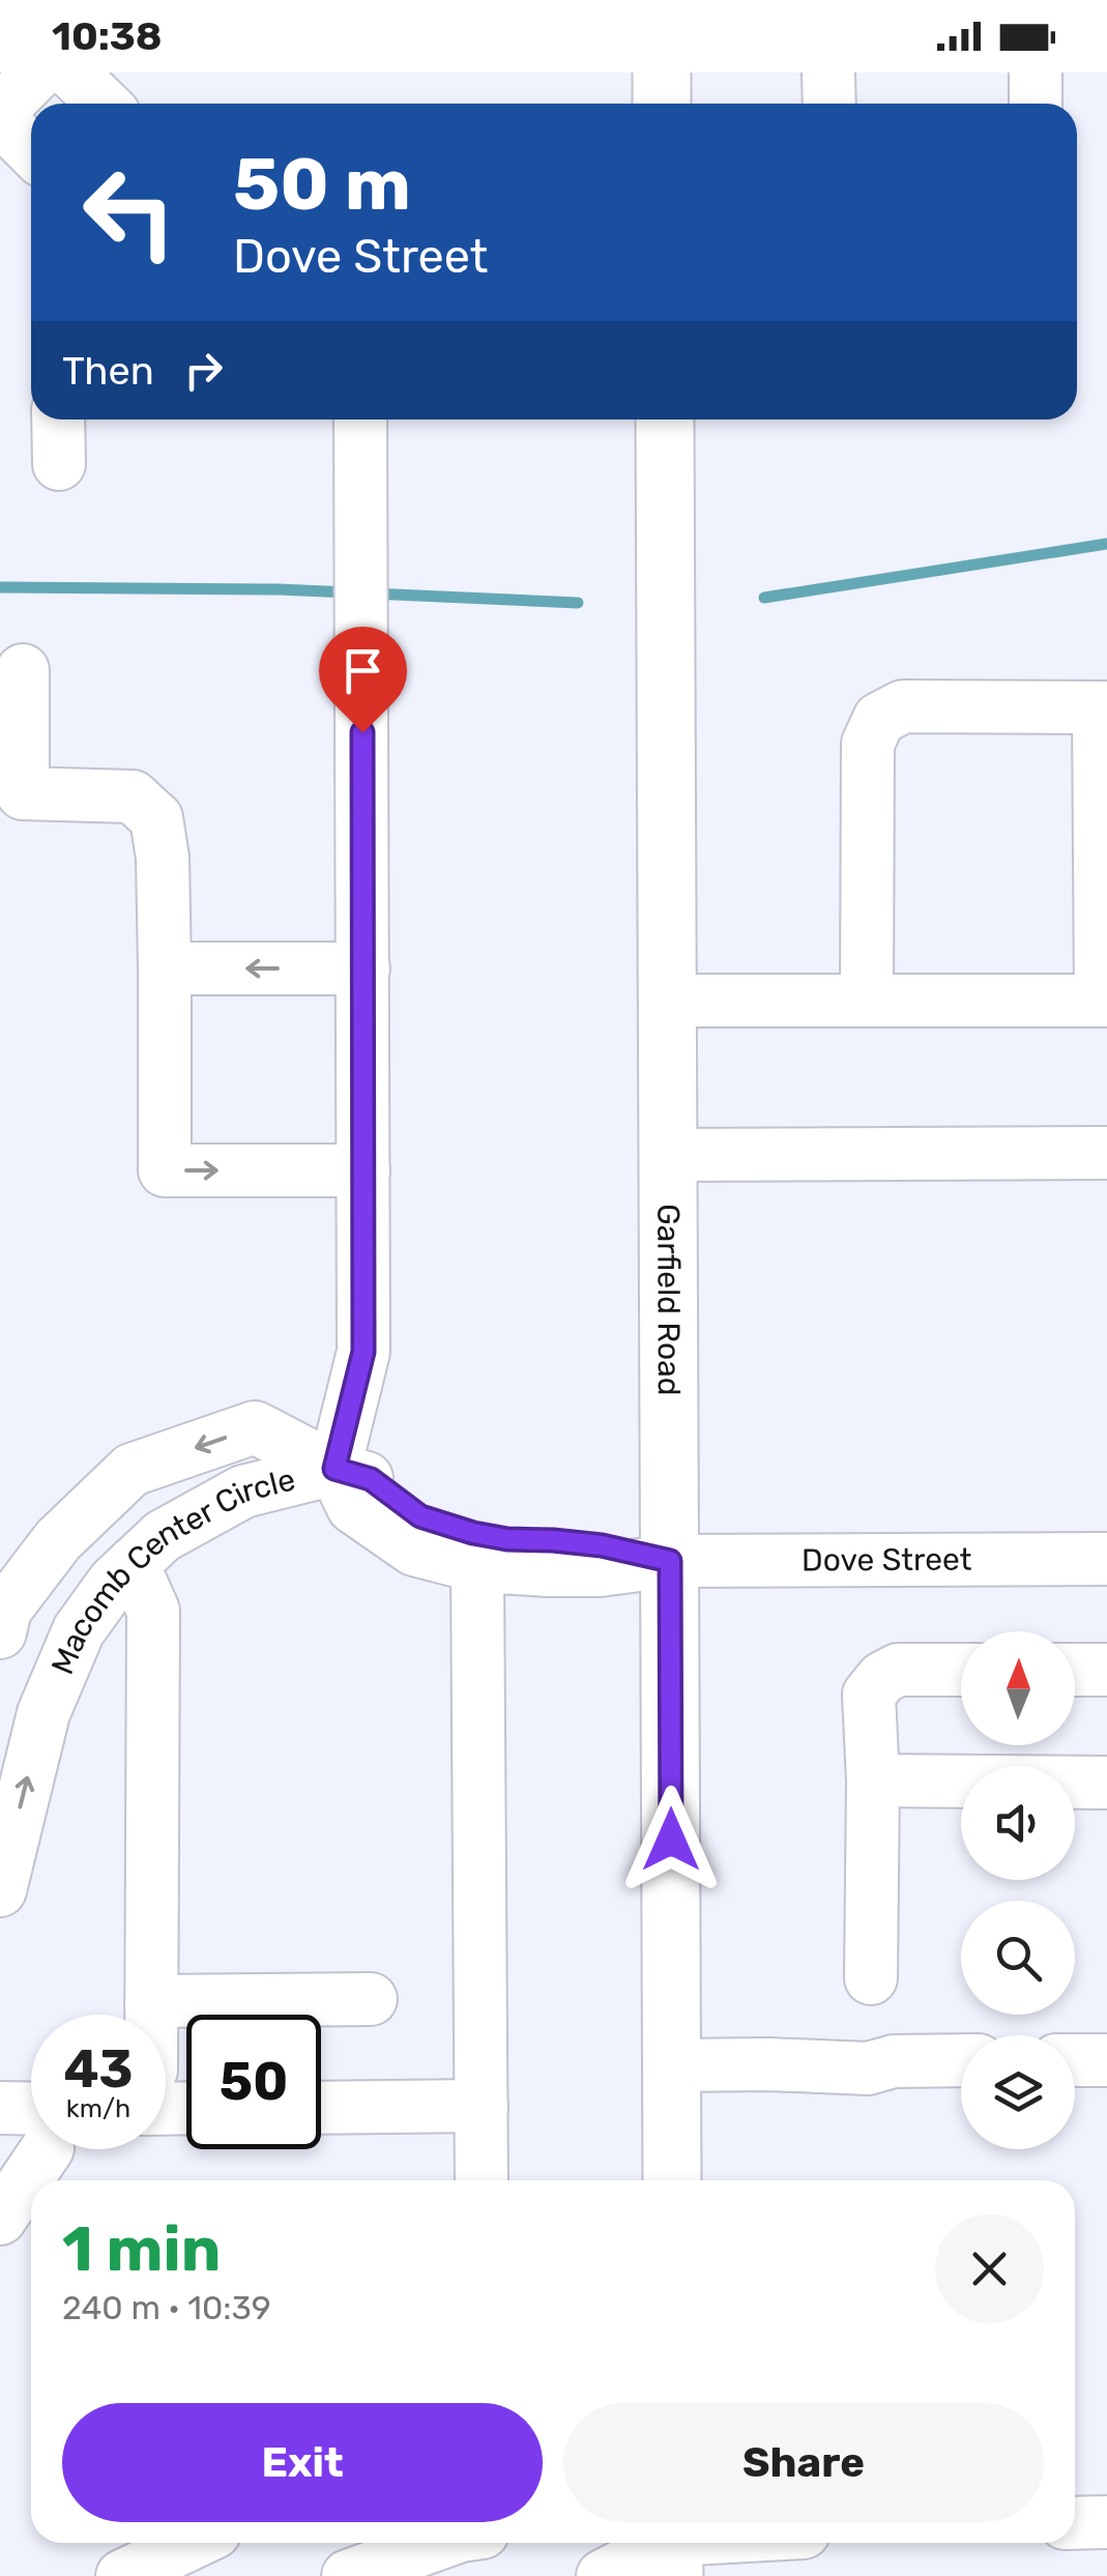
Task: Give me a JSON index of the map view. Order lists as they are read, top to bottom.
{
  "streets": {
    "main road": ["Garfield Road"],
    "street": ["Dove Street", "Macomb Center Circle"]
  },
  "crossings": [
    ["Garfield Road", "Dove Street"],
    ["Dove Street", "Macomb Center Circle"]
  ],
  "north": "top",
  "page": {
    "status": "10:38",
    "turn": ["50 m", "Dove Street"],
    "then": "Then",
    "speed": "43 km/h",
    "limit": "50",
    "heading": ["1 min", "240 m · 10:39"],
    "buttons": ["Exit", "Share"]
  }
}
